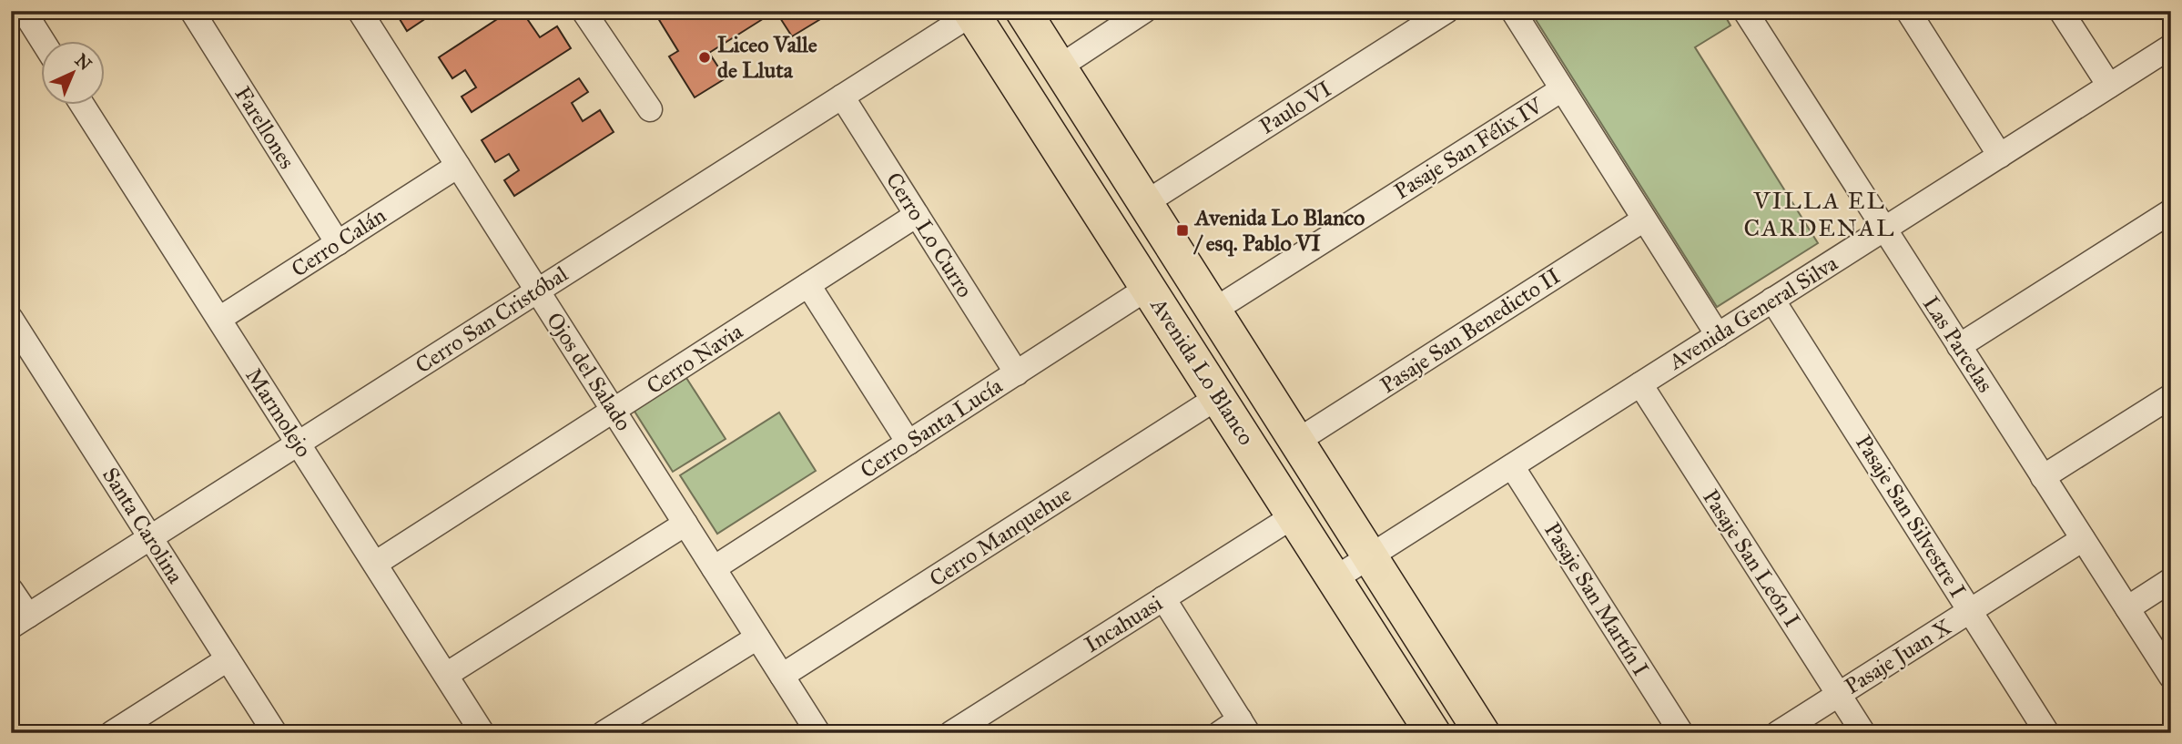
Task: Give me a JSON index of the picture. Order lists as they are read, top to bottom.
{
  "streets": {
    "main road": ["Avenida Lo Blanco"],
    "street": [
      "Paulo VI",
      "Farellones",
      "Pasaje San Félix IV",
      "Cerro Lo Curro",
      "Cerro Calán",
      "Avenida General Silva",
      "Cerro San Cristóbal",
      "Pasaje San Benedicto II",
      "Las Parcelas",
      "Cerro Navia",
      "Ojos del Salado",
      "Marmolejo",
      "Cerro Santa Lucía",
      "Pasaje San Silvestre I",
      "Santa Carolina",
      "Cerro Manquehue",
      "Pasaje San León I",
      "Pasaje San Martín I",
      "Incahuasi",
      "Pasaje Juan X"
    ]
  },
  "crossings": [
    ["Paulo VI", "Avenida Lo Blanco"],
    ["Farellones", "Cerro Calán"],
    ["Pasaje San Félix IV", "Avenida Lo Blanco"],
    ["Cerro Lo Curro", "Cerro San Cristóbal"],
    ["Cerro Lo Curro", "Cerro Navia"],
    ["Cerro Lo Curro", "Cerro Santa Lucía"],
    ["Cerro Calán", "Ojos del Salado"],
    ["Cerro Calán", "Marmolejo"],
    ["Avenida General Silva", "Las Parcelas"],
    ["Avenida General Silva", "Avenida Lo Blanco"],
    ["Avenida General Silva", "Pasaje San Silvestre I"],
    ["Avenida General Silva", "Pasaje San León I"],
    ["Avenida General Silva", "Pasaje San Martín I"],
    ["Cerro San Cristóbal", "Ojos del Salado"],
    ["Cerro San Cristóbal", "Avenida Lo Blanco"],
    ["Cerro San Cristóbal", "Marmolejo"],
    ["Cerro San Cristóbal", "Santa Carolina"],
    ["Pasaje San Benedicto II", "Avenida Lo Blanco"],
    ["Las Parcelas", "Pasaje Juan X"],
    ["Cerro Navia", "Ojos del Salado"],
    ["Cerro Navia", "Marmolejo"],
    ["Ojos del Salado", "Cerro Santa Lucía"],
    ["Ojos del Salado", "Cerro Manquehue"],
    ["Avenida Lo Blanco", "Cerro Santa Lucía"],
    ["Avenida Lo Blanco", "Cerro Manquehue"],
    ["Avenida Lo Blanco", "Incahuasi"],
    ["Pasaje San Silvestre I", "Pasaje Juan X"],
    ["Pasaje San León I", "Pasaje Juan X"]
  ],
  "districts": ["VILLA EL CARDENAL"],
  "places": {
    "other": ["Liceo Valle de Lluta"],
    "transit": ["Avenida Lo Blanco / esq. Pablo VI"]
  },
  "north": "top right"
}
